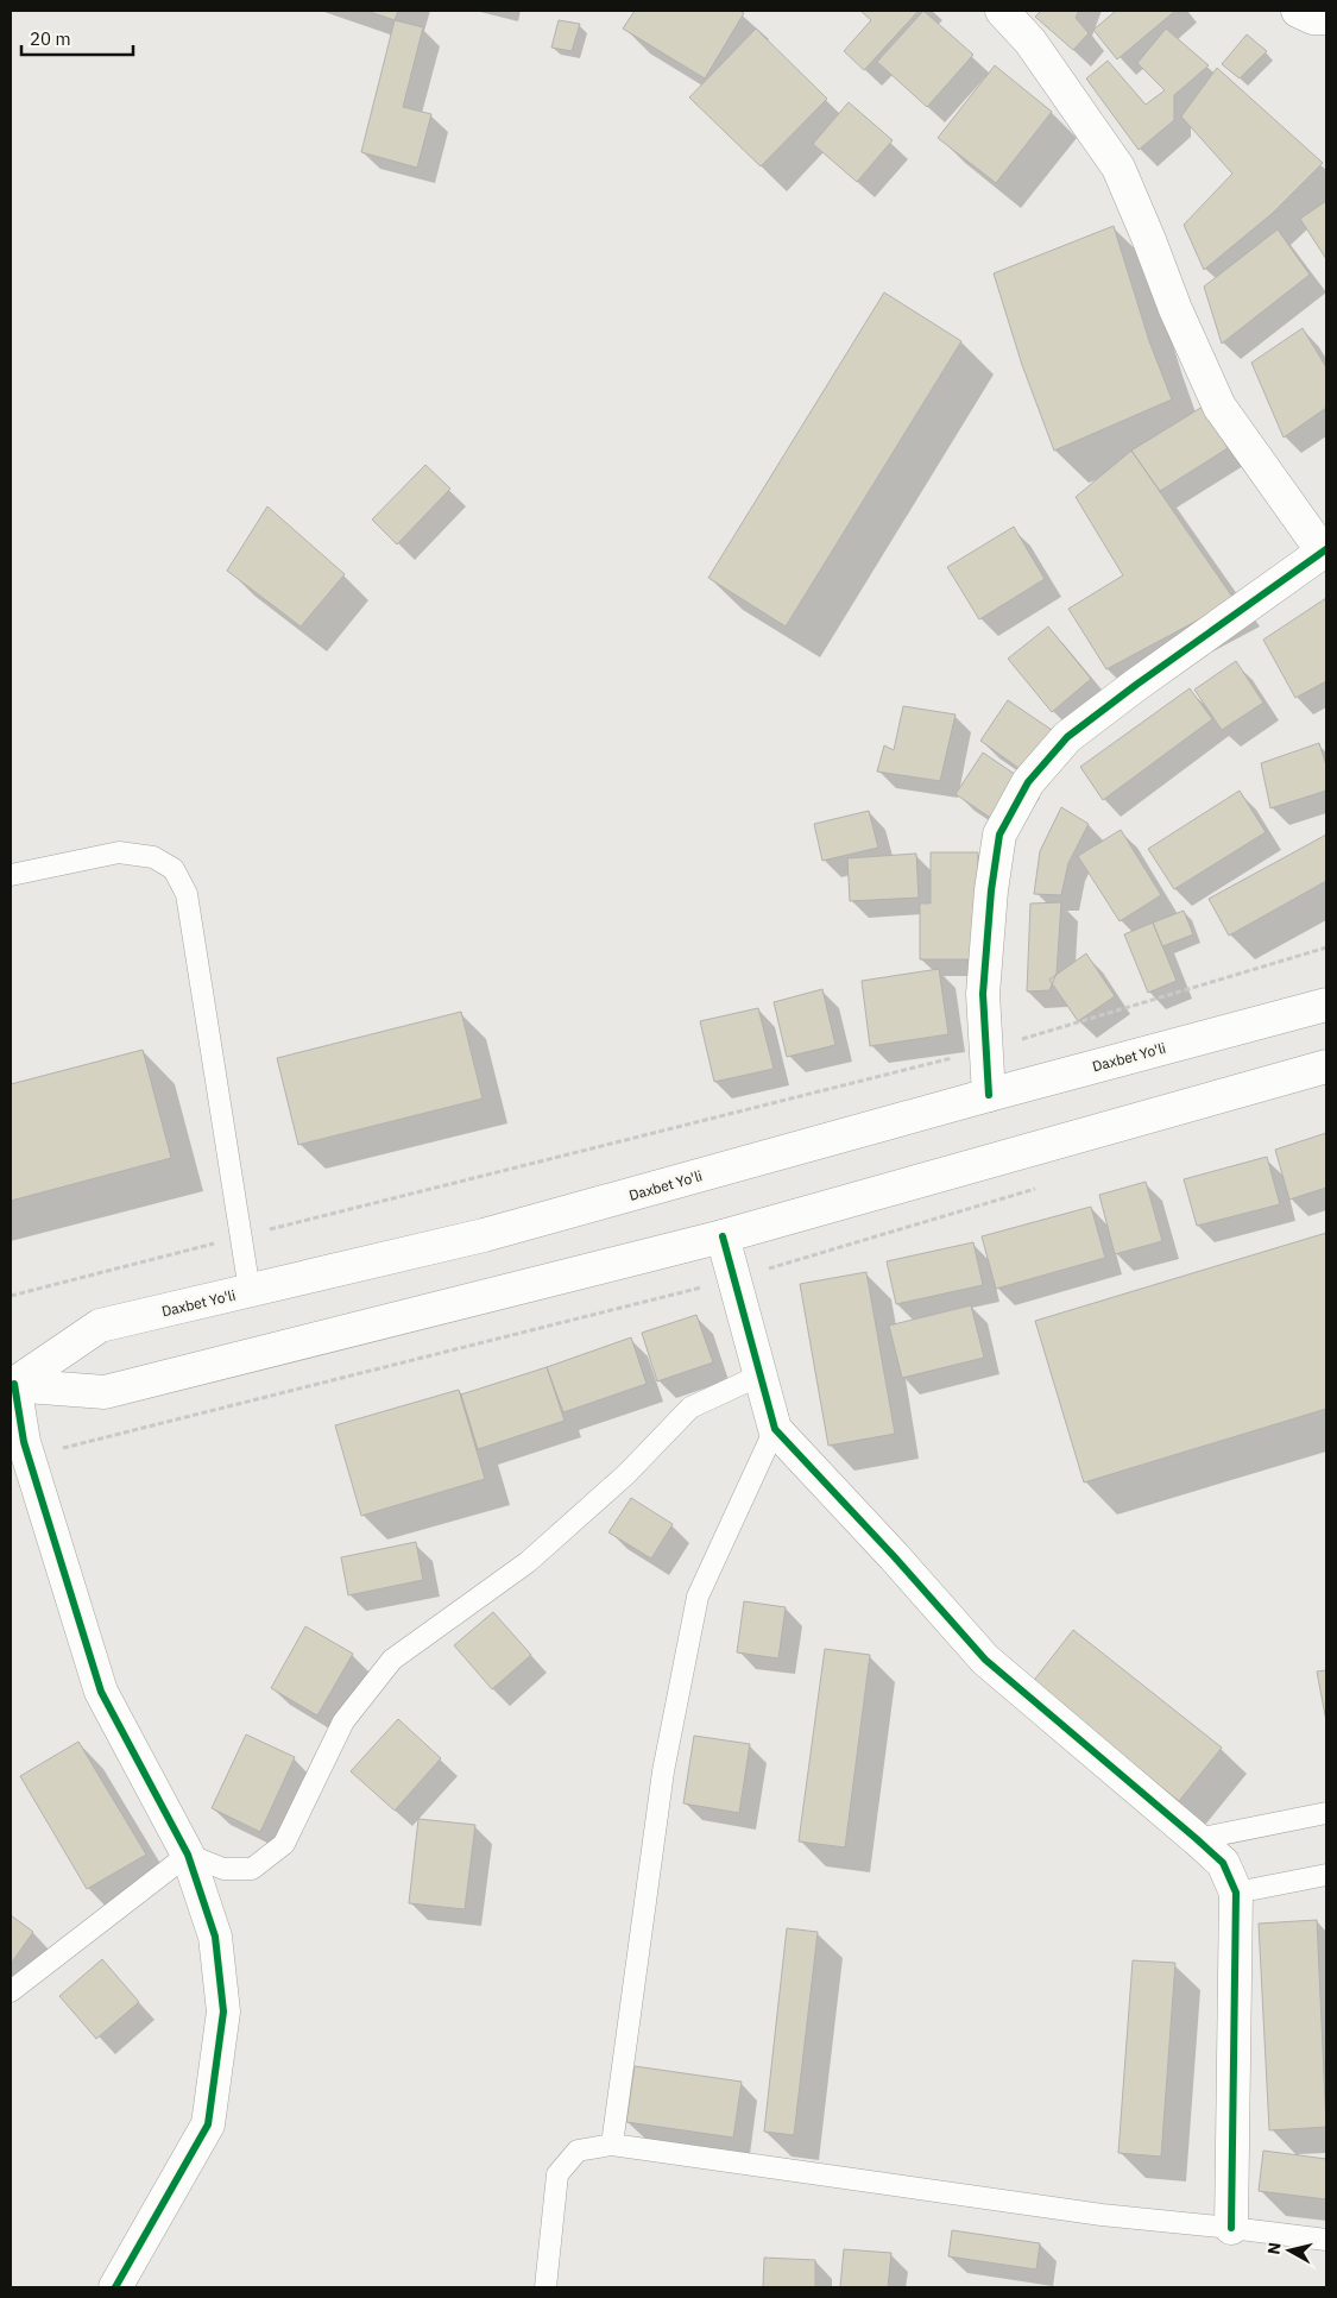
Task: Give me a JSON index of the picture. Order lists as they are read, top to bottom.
{
  "streets": {
    "street": ["Daxbet Yo'li"]
  },
  "scale_bar": "20 m",
  "north": "left"
}
